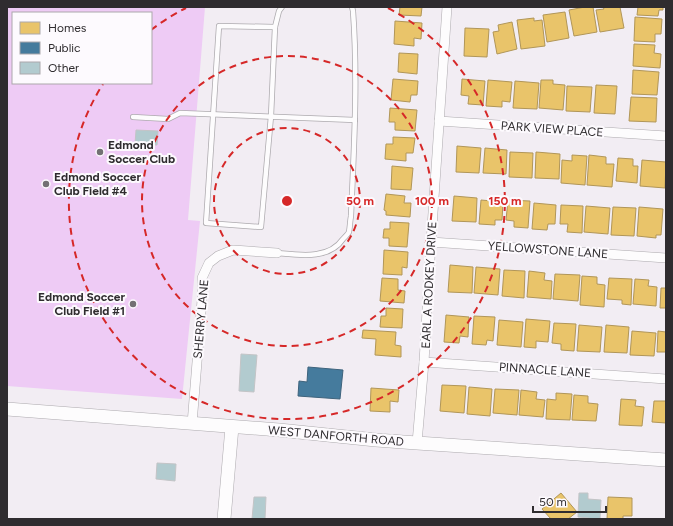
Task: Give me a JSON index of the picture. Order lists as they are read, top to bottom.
{
  "streets": {
    "main road": ["WEST DANFORTH ROAD"],
    "street": [
      "PARK VIEW PLACE",
      "YELLOWSTONE LANE",
      "EARL A RODKEY DRIVE",
      "SHERRY LANE",
      "PINNACLE LANE"
    ]
  },
  "crossings": [
    ["PARK VIEW PLACE", "EARL A RODKEY DRIVE"],
    ["YELLOWSTONE LANE", "EARL A RODKEY DRIVE"],
    ["EARL A RODKEY DRIVE", "PINNACLE LANE"],
    ["EARL A RODKEY DRIVE", "WEST DANFORTH ROAD"],
    ["SHERRY LANE", "WEST DANFORTH ROAD"]
  ],
  "places": ["Edmond Soccer Club", "Edmond Soccer Club Field #4", "Edmond Soccer Club Field #1"],
  "legend": ["Homes", "Public", "Other"],
  "scale_bar": "50 m",
  "rings": ["50 m", "100 m", "150 m"]
}
